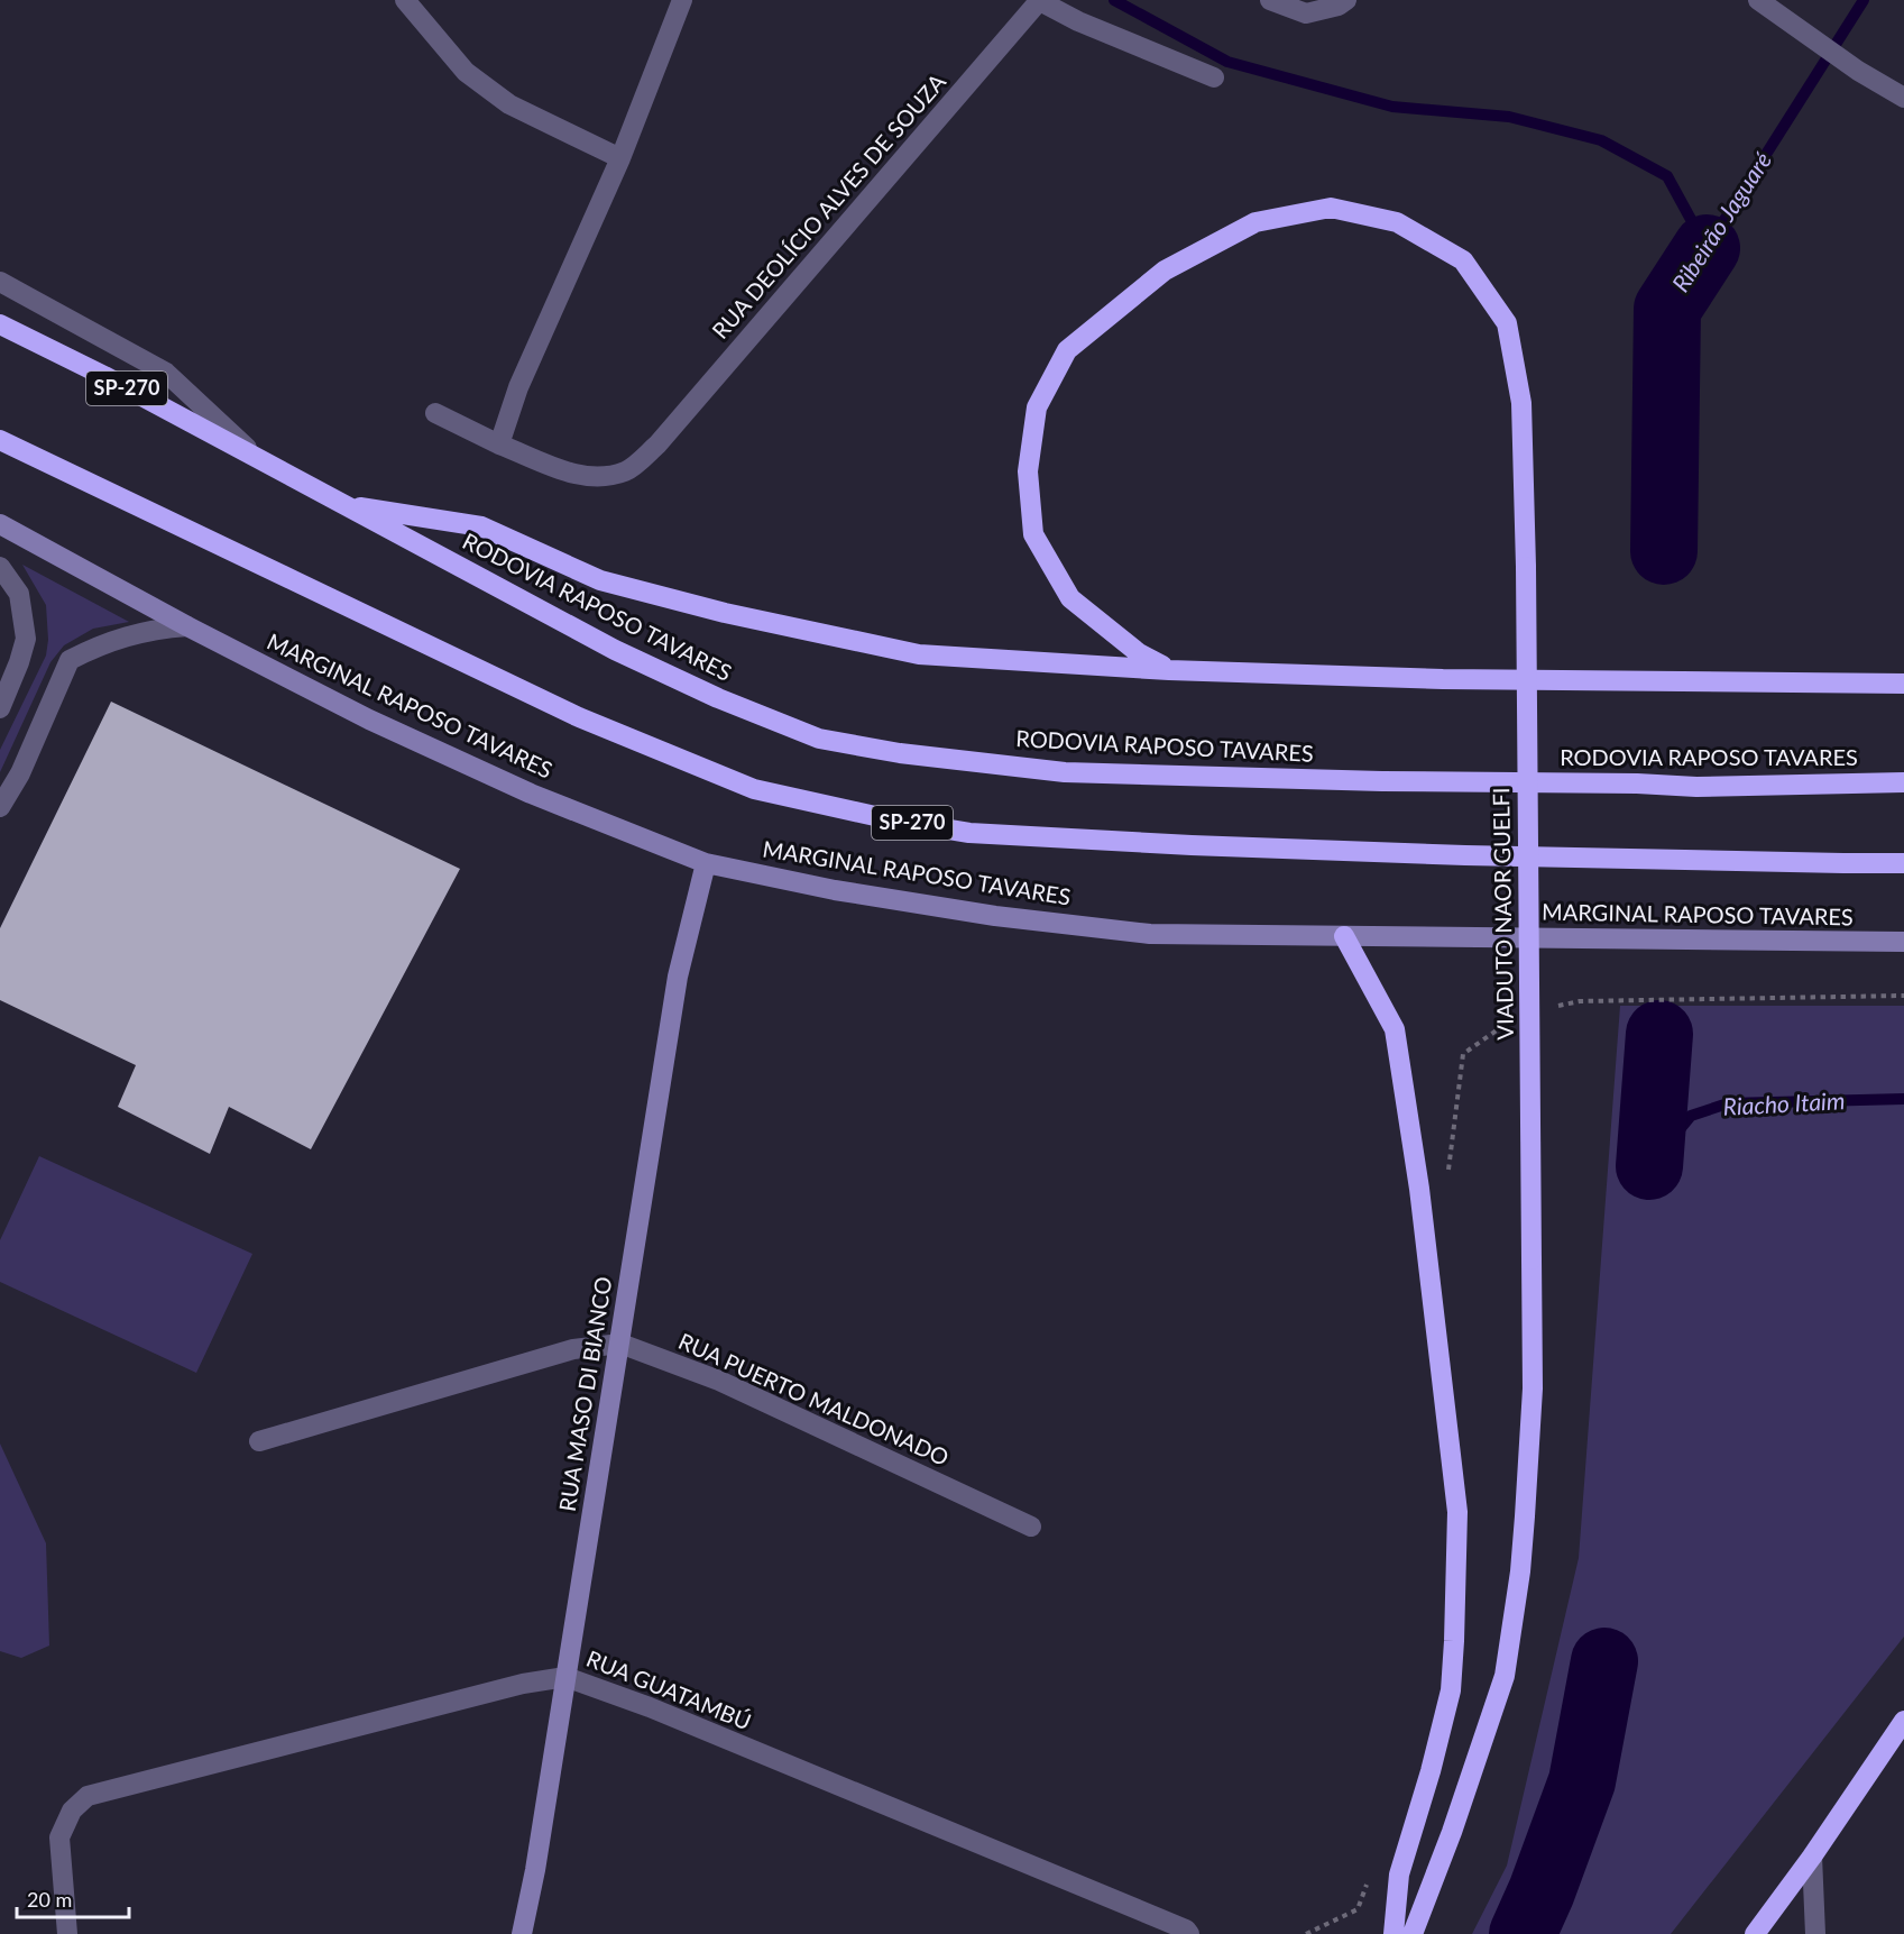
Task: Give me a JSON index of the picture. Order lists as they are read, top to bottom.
{
  "streets": {
    "highway": ["SP-270", "RODOVIA RAPOSO TAVARES", "VIADUTO NAOR GUELFI"],
    "main road": ["MARGINAL RAPOSO TAVARES", "RUA MASO DI BIANCO"],
    "street": ["RUA DEOLÍCIO ALVES DE SOUZA", "RUA PUERTO MALDONADO", "RUA GUATAMBÚ"]
  },
  "crossings": [
    ["MARGINAL RAPOSO TAVARES", "RUA MASO DI BIANCO"],
    ["RUA MASO DI BIANCO", "RUA PUERTO MALDONADO"],
    ["RUA MASO DI BIANCO", "RUA GUATAMBÚ"]
  ],
  "water": ["Ribeirão Jaguaré", "Riacho Itaim"],
  "scale_bar": "20 m"
}
